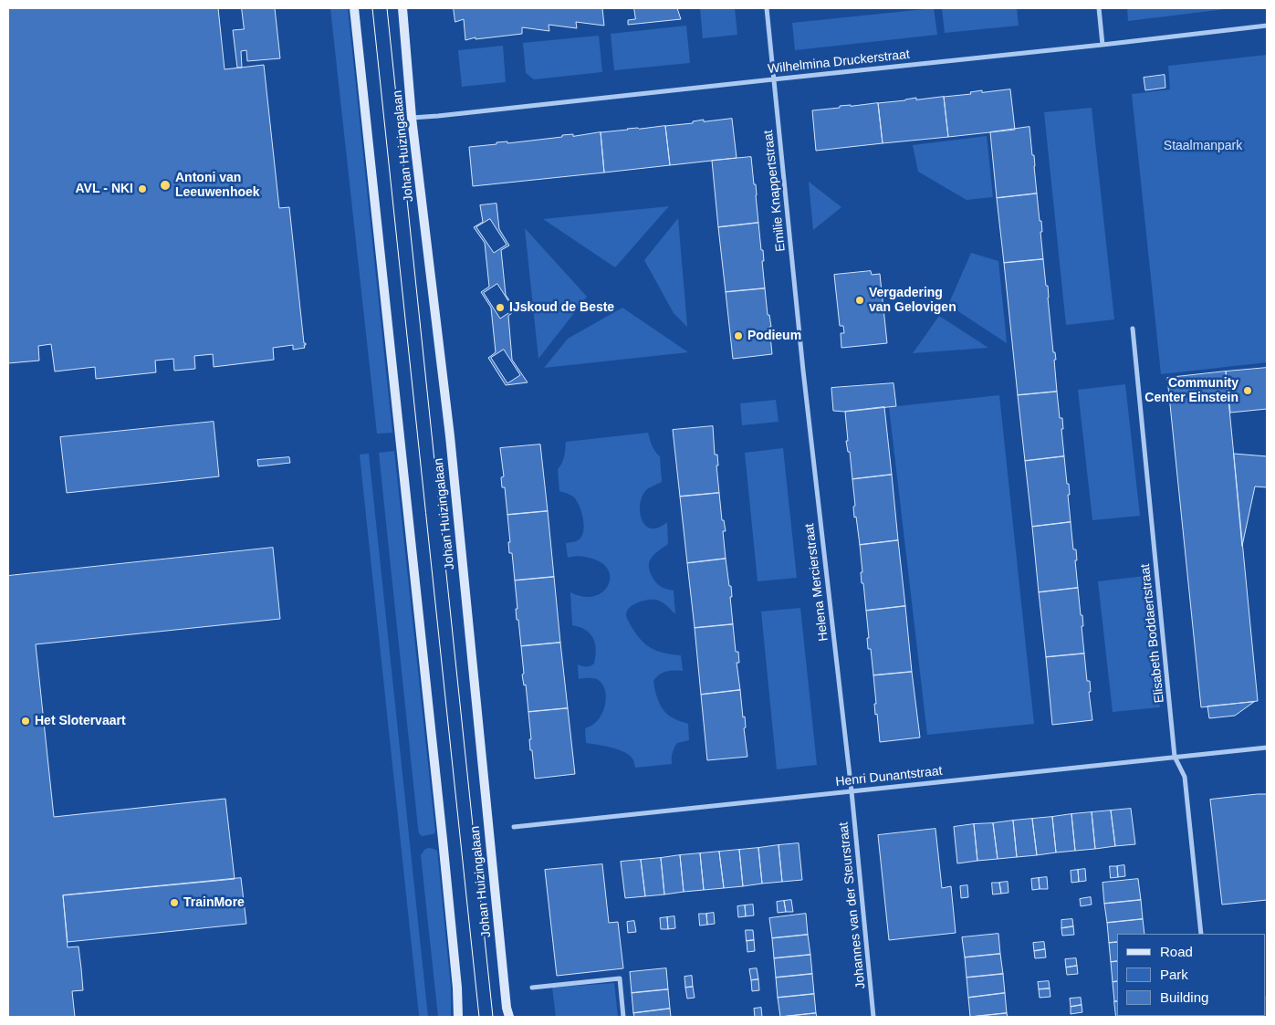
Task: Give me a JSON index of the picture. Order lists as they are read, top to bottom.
{
  "streets": {
    "main road": ["Johan Huizingalaan"],
    "street": [
      "Wilhelmina Druckerstraat",
      "Emilie Knappertstraat",
      "Helena Mercierstraat",
      "Elisabeth Boddaertstraat",
      "Henri Dunantstraat",
      "Johannes van der Steurstraat"
    ]
  },
  "crossings": [
    ["Wilhelmina Druckerstraat", "Johan Huizingalaan"],
    ["Wilhelmina Druckerstraat", "Emilie Knappertstraat"],
    ["Emilie Knappertstraat", "Helena Mercierstraat"],
    ["Helena Mercierstraat", "Henri Dunantstraat"],
    ["Helena Mercierstraat", "Johannes van der Steurstraat"],
    ["Elisabeth Boddaertstraat", "Henri Dunantstraat"],
    ["Henri Dunantstraat", "Johannes van der Steurstraat"]
  ],
  "parks": ["Staalmanpark"],
  "places": [
    "Antoni van Leeuwenhoek",
    "AVL - NKI",
    "Vergadering van Gelovigen",
    "IJskoud de Beste",
    "Podieum",
    "Community Center Einstein",
    "Het Slotervaart",
    "TrainMore"
  ],
  "legend": ["Road", "Park", "Building"]
}
